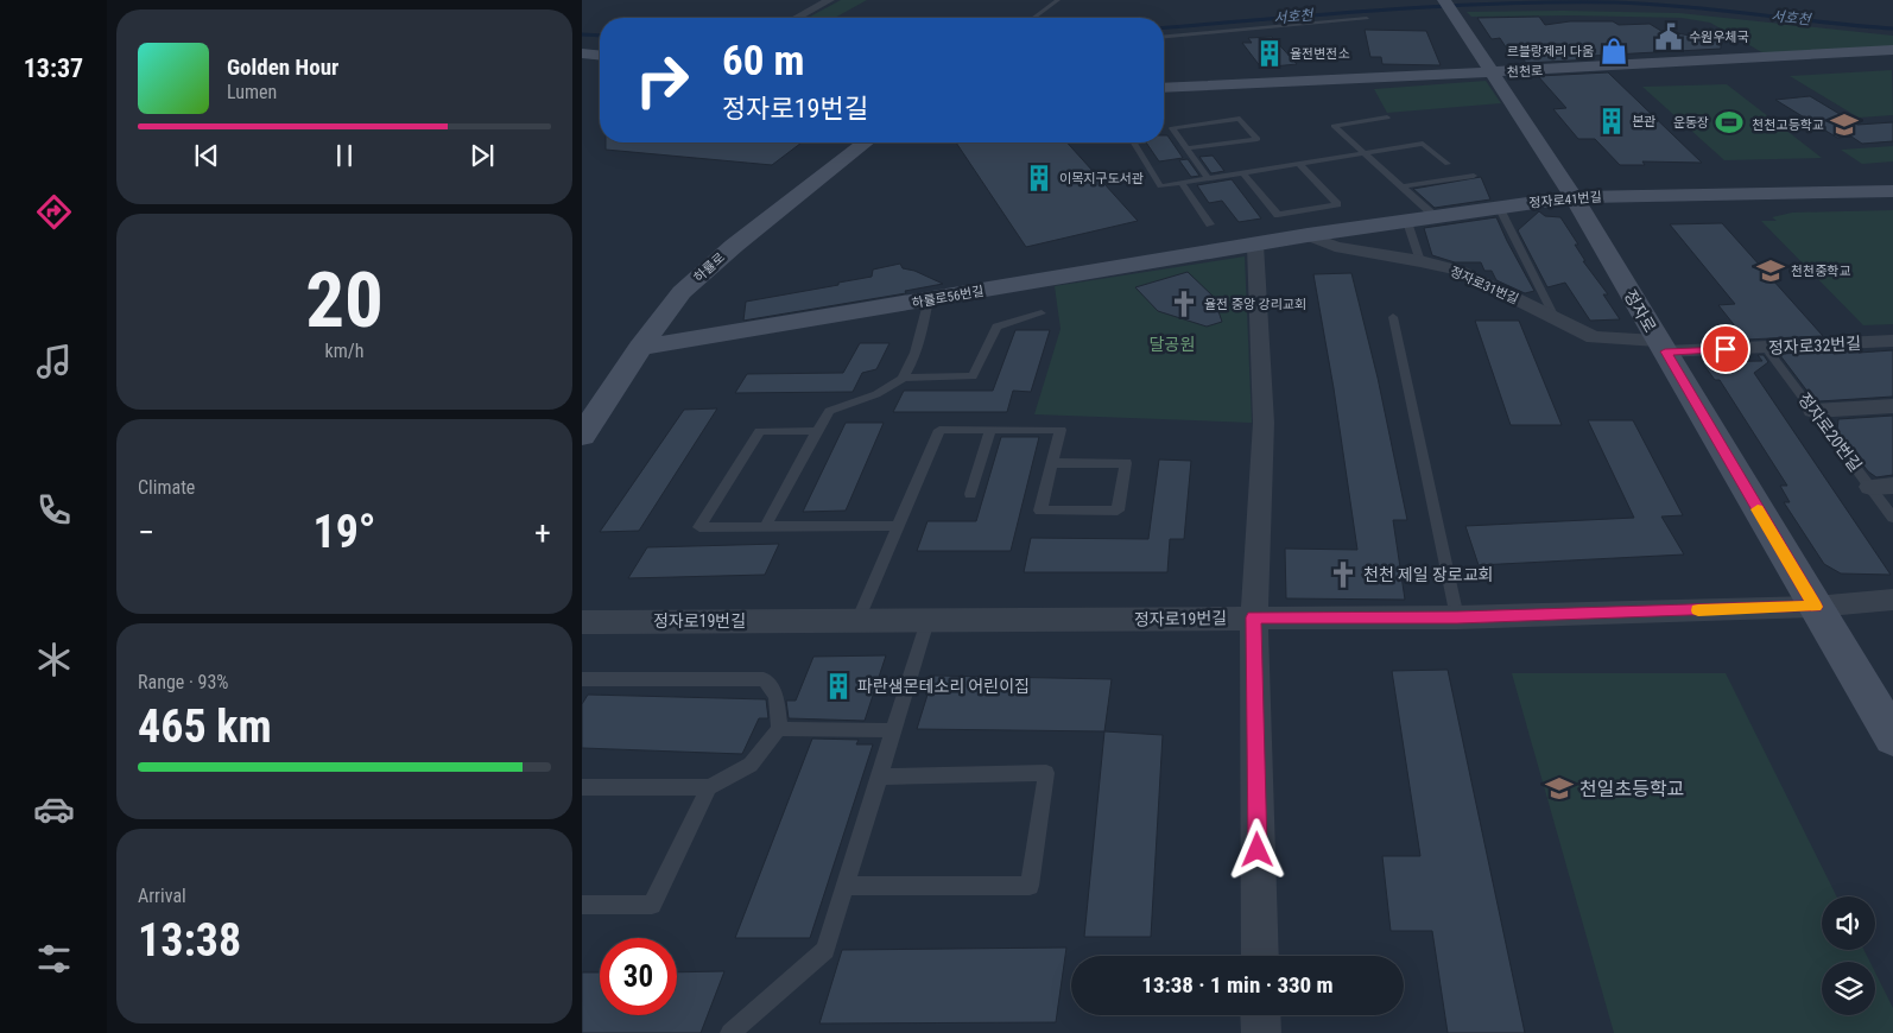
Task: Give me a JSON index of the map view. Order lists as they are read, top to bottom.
{
  "streets": {
    "street": [
      "천천로",
      "정자로41번길",
      "하률로",
      "정자로31번길",
      "하률로56번길",
      "정자로",
      "정자로32번길",
      "정자로19번길"
    ],
    "lane": ["정자로20번길"]
  },
  "crossings": [
    ["천천로", "정자로"],
    ["정자로41번길", "정자로31번길"],
    ["정자로41번길", "하률로56번길"],
    ["정자로41번길", "정자로"],
    ["하률로", "하률로56번길"],
    ["정자로31번길", "정자로"],
    ["정자로31번길", "정자로32번길"],
    ["정자로", "정자로32번길"],
    ["정자로", "정자로19번길"],
    ["정자로32번길", "정자로20번길"]
  ],
  "water": ["서호천"],
  "parks": ["달공원"],
  "places": {
    "public building": ["수원우체국"],
    "shop": ["르블랑제리 다움"],
    "building": [
      "율전변전소",
      "본관",
      "이목지구도서관",
      "파란샘몬테소리 어린이집"
    ],
    "sports": ["운동장"],
    "school or university": ["천천고등학교", "천천중학교", "천일초등학교"],
    "church": ["율전 중앙 강리교회", "천천 제일 장로교회"]
  },
  "page": {
    "tabs": "13:37",
    "turn": ["60 m", "정자로19번길"],
    "song": ["Golden Hour", "Lumen"],
    "tile": [
      ["20", "km/h"],
      "Climate",
      ["Range · 93%", "465 km"],
      ["Arrival", "13:38"]
    ],
    "heat": ["−", "19°", "+"],
    "limit": "30",
    "trip": "13:38 · 1 min · 330 m"
  }
}
